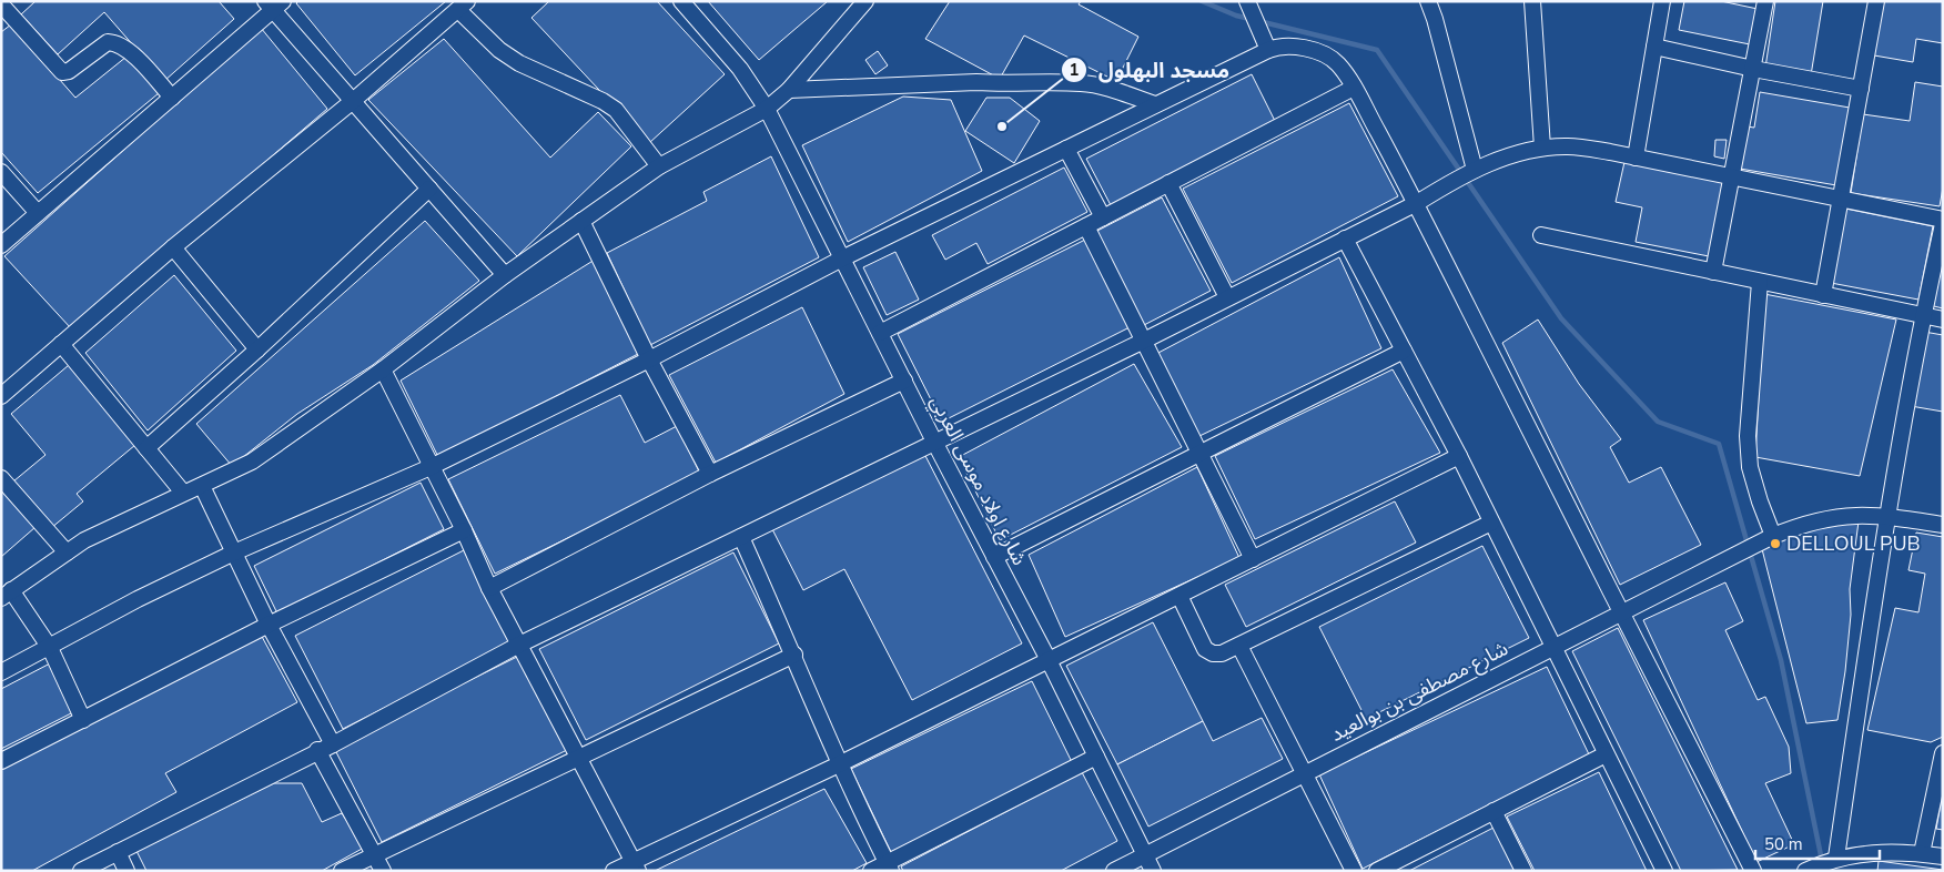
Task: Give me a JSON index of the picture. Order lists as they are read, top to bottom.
{
  "streets": {
    "street": ["شارع اولاد موسى العربي", "شارع مصطفى بن بوالعيد"]
  },
  "crossings": [
    ["شارع اولاد موسى العربي", "شارع مصطفى بن بوالعيد"]
  ],
  "places": ["مسجد البهلول", "DELLOUL PUB"],
  "scale_bar": "50 m"
}
